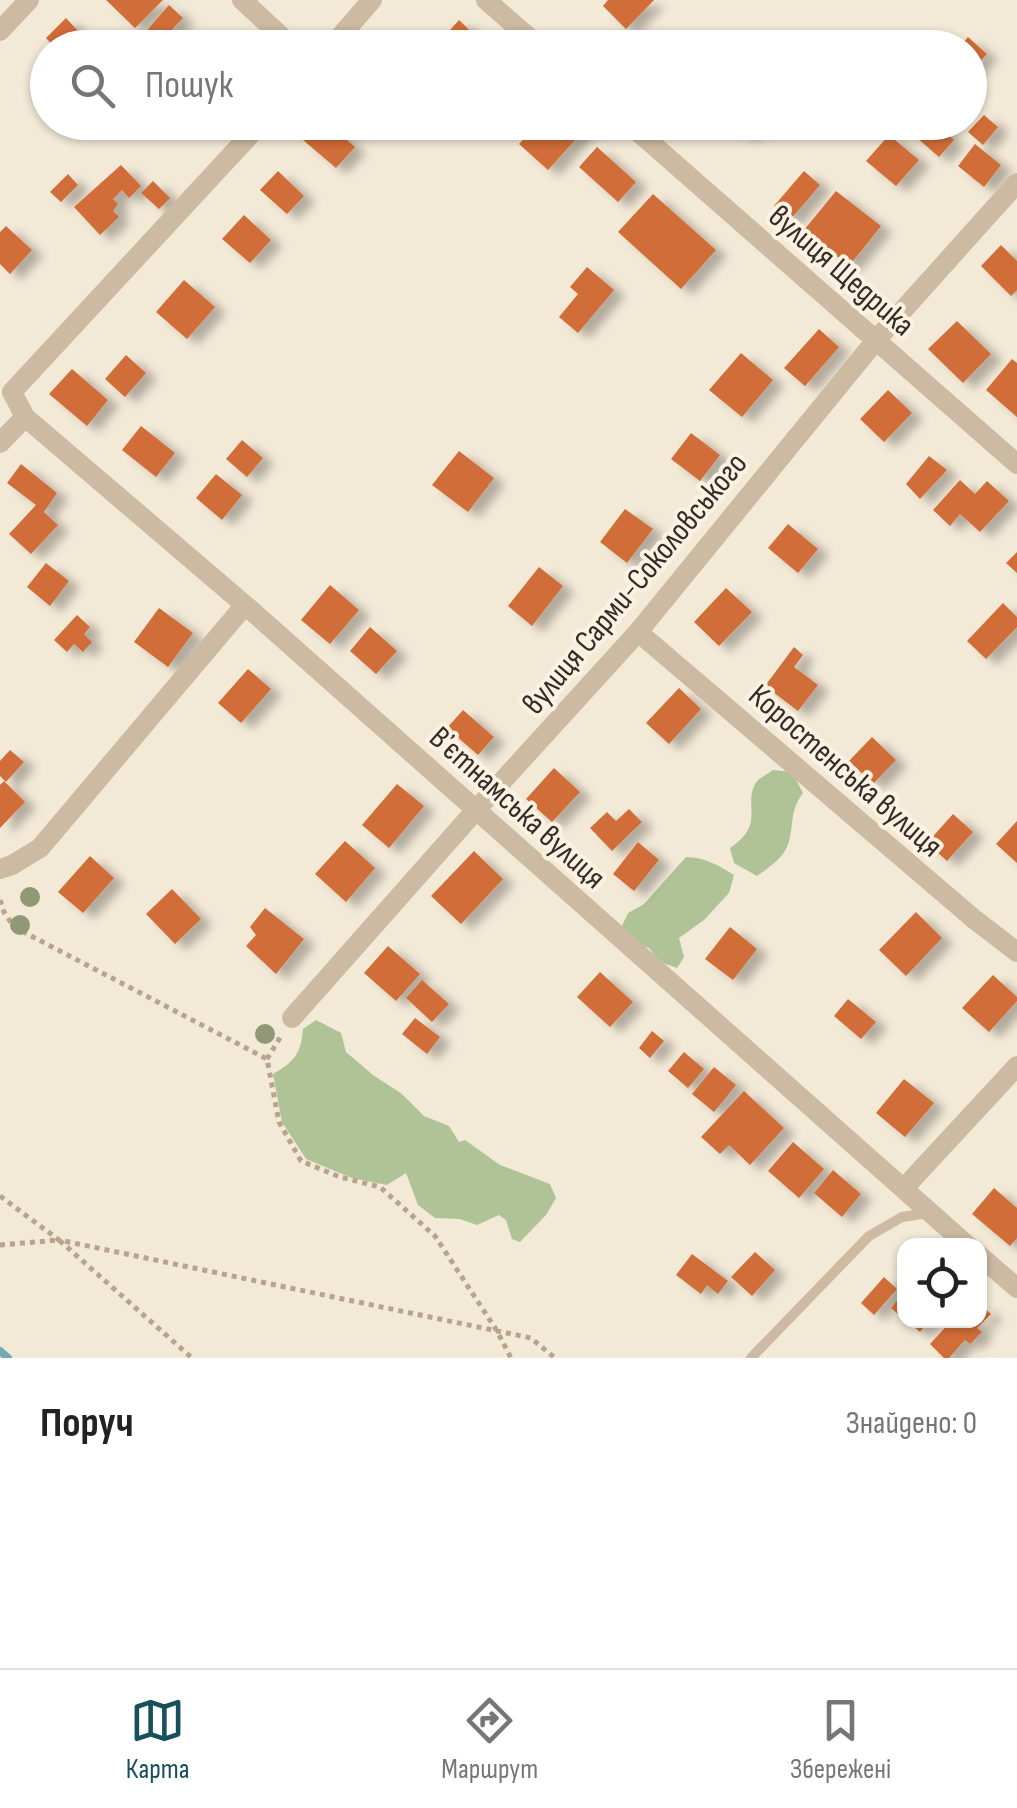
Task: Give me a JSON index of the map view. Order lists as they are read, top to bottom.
{
  "streets": {
    "street": [
      "вулиця Щедрика",
      "вулиця Сарми-Соколовського",
      "Коростенська вулиця",
      "Вʼєтнамська вулиця"
    ]
  },
  "crossings": [
    ["вулиця Щедрика", "вулиця Сарми-Соколовського"],
    ["вулиця Сарми-Соколовського", "Коростенська вулиця"],
    ["вулиця Сарми-Соколовського", "Вʼєтнамська вулиця"]
  ],
  "page": {
    "search": "Пошук",
    "heading": ["Поруч", "Знайдено: 0"],
    "nav": ["Карта", "Маршрут", "Збережені"]
  }
}
